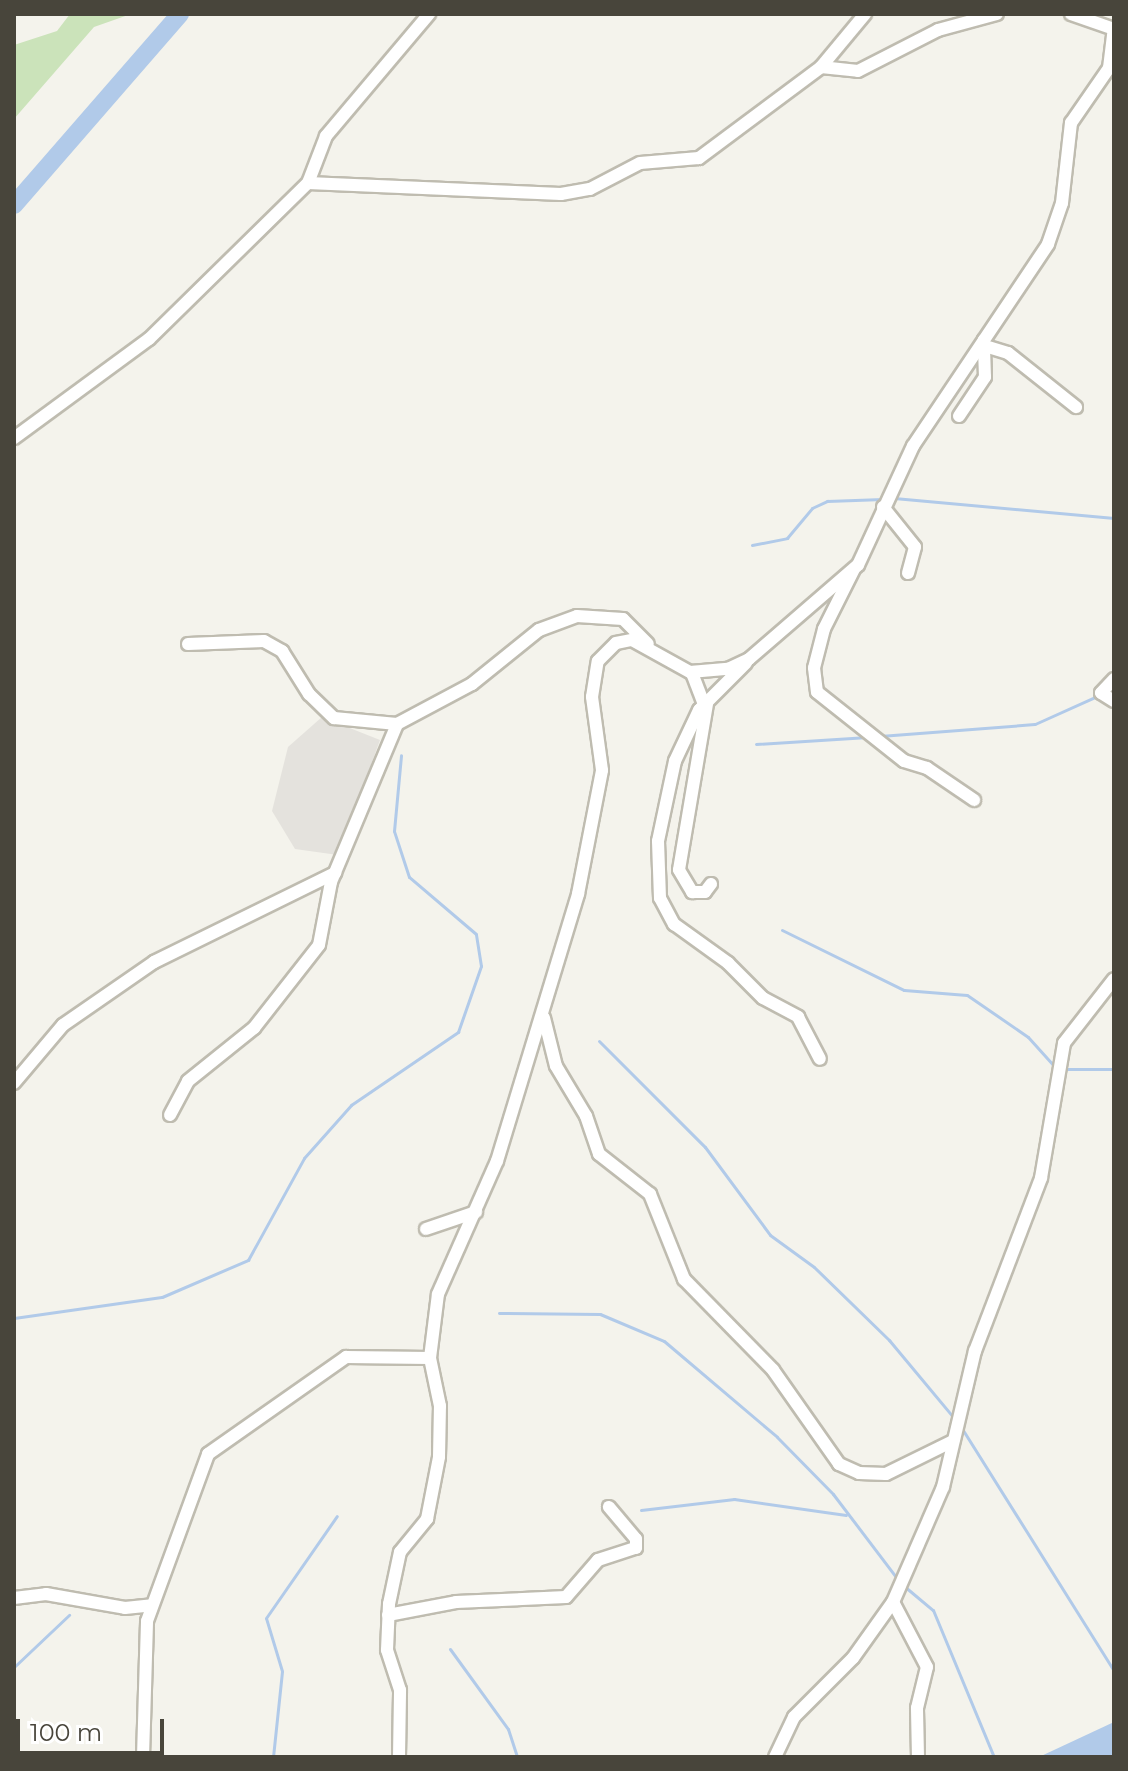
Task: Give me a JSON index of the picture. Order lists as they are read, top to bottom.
{
  "scale_bar": "100 m"
}
